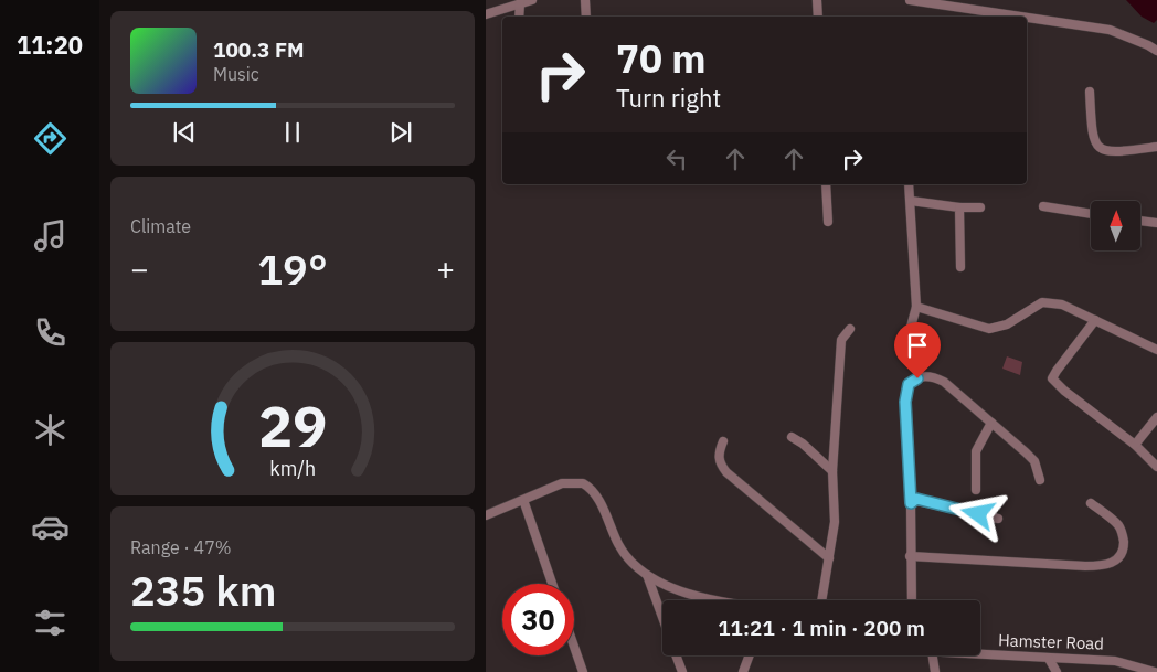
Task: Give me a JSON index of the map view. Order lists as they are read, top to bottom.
{
  "streets": {
    "street": ["Hamster Road"]
  },
  "north": "top",
  "page": {
    "tabs": "11:20",
    "turn": ["70 m", "Turn right"],
    "song": ["100.3 FM", "Music"],
    "tile": [
      "Climate",
      ["Range · 47%", "235 km"]
    ],
    "heat": ["−", "19°", "+"],
    "limit": "30",
    "trip": "11:21 · 1 min · 200 m",
    "gauge": ["29", "km/h"]
  }
}
